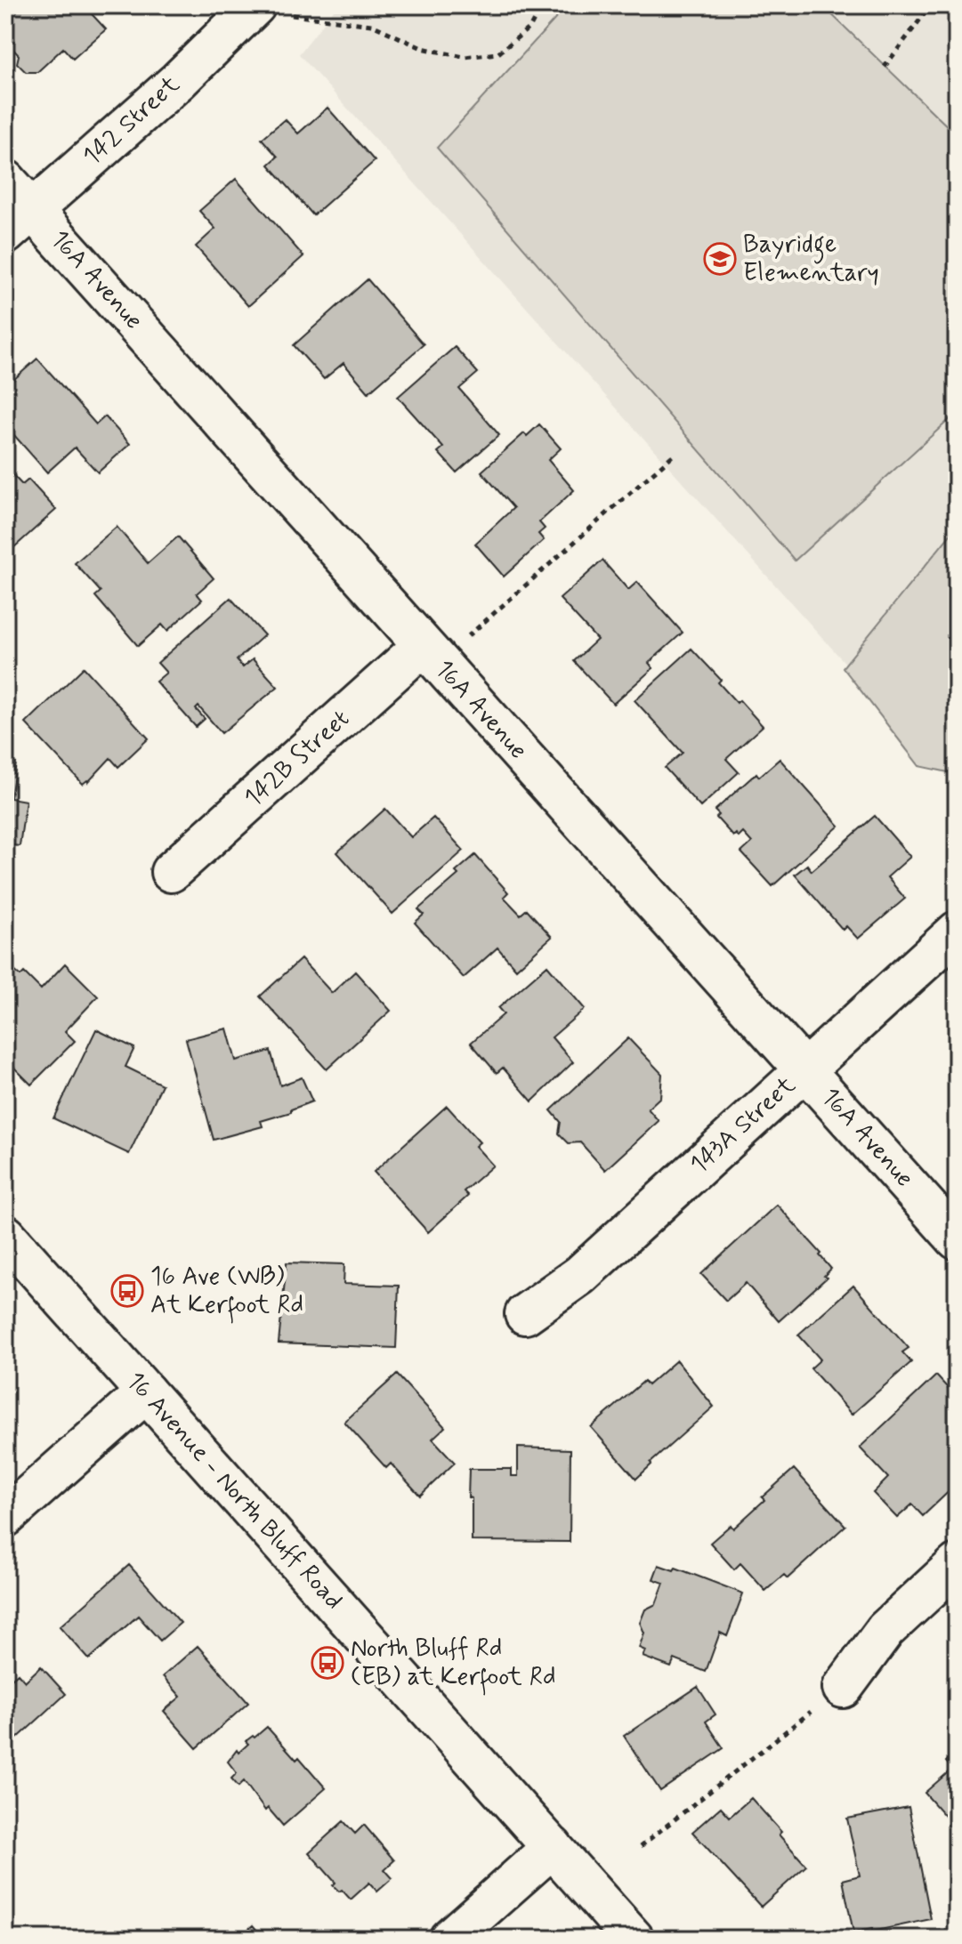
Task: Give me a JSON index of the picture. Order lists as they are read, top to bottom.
{
  "streets": {
    "street": [
      "142 Street",
      "16A Avenue",
      "142B Street",
      "143A Street",
      "16 Avenue - North Bluff Road"
    ]
  },
  "crossings": [
    ["142 Street", "16A Avenue"],
    ["16A Avenue", "142B Street"],
    ["16A Avenue", "143A Street"]
  ],
  "places": {
    "school or university": ["Bayridge Elementary"],
    "bus stop": ["16 Ave (WB) At Kerfoot Rd", "North Bluff Rd (EB) at Kerfoot Rd"]
  }
}
